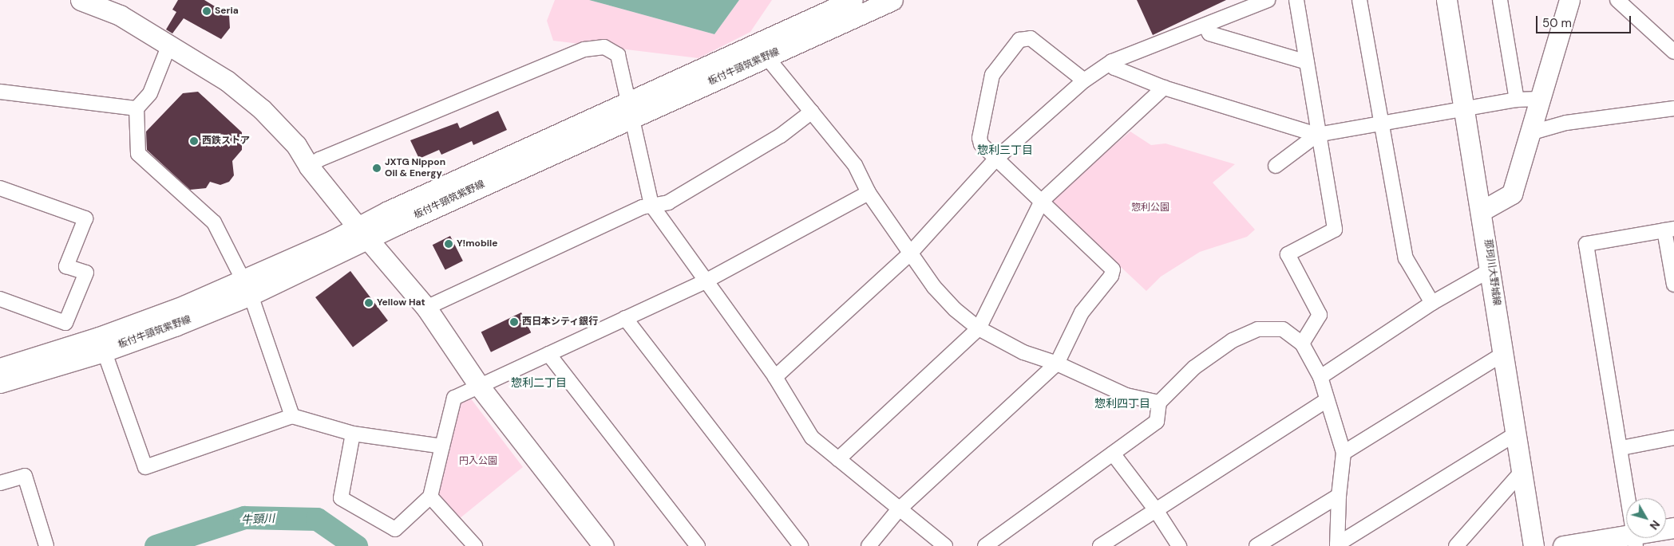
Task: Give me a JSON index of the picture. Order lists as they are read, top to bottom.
{
  "streets": {
    "main road": ["板付牛頸筑紫野線", "那珂川大野城線"]
  },
  "districts": ["惣利三丁目", "惣利二丁目", "惣利四丁目"],
  "water": ["牛頸川"],
  "parks": ["惣利公園", "円入公園"],
  "places": [
    "Seria",
    "西鉄ストア",
    "JXTG Nippon Oil & Energy",
    "Y!mobile",
    "Yellow Hat",
    "西日本シティ銀行"
  ],
  "scale_bar": "50 m",
  "north": "bottom right"
}
